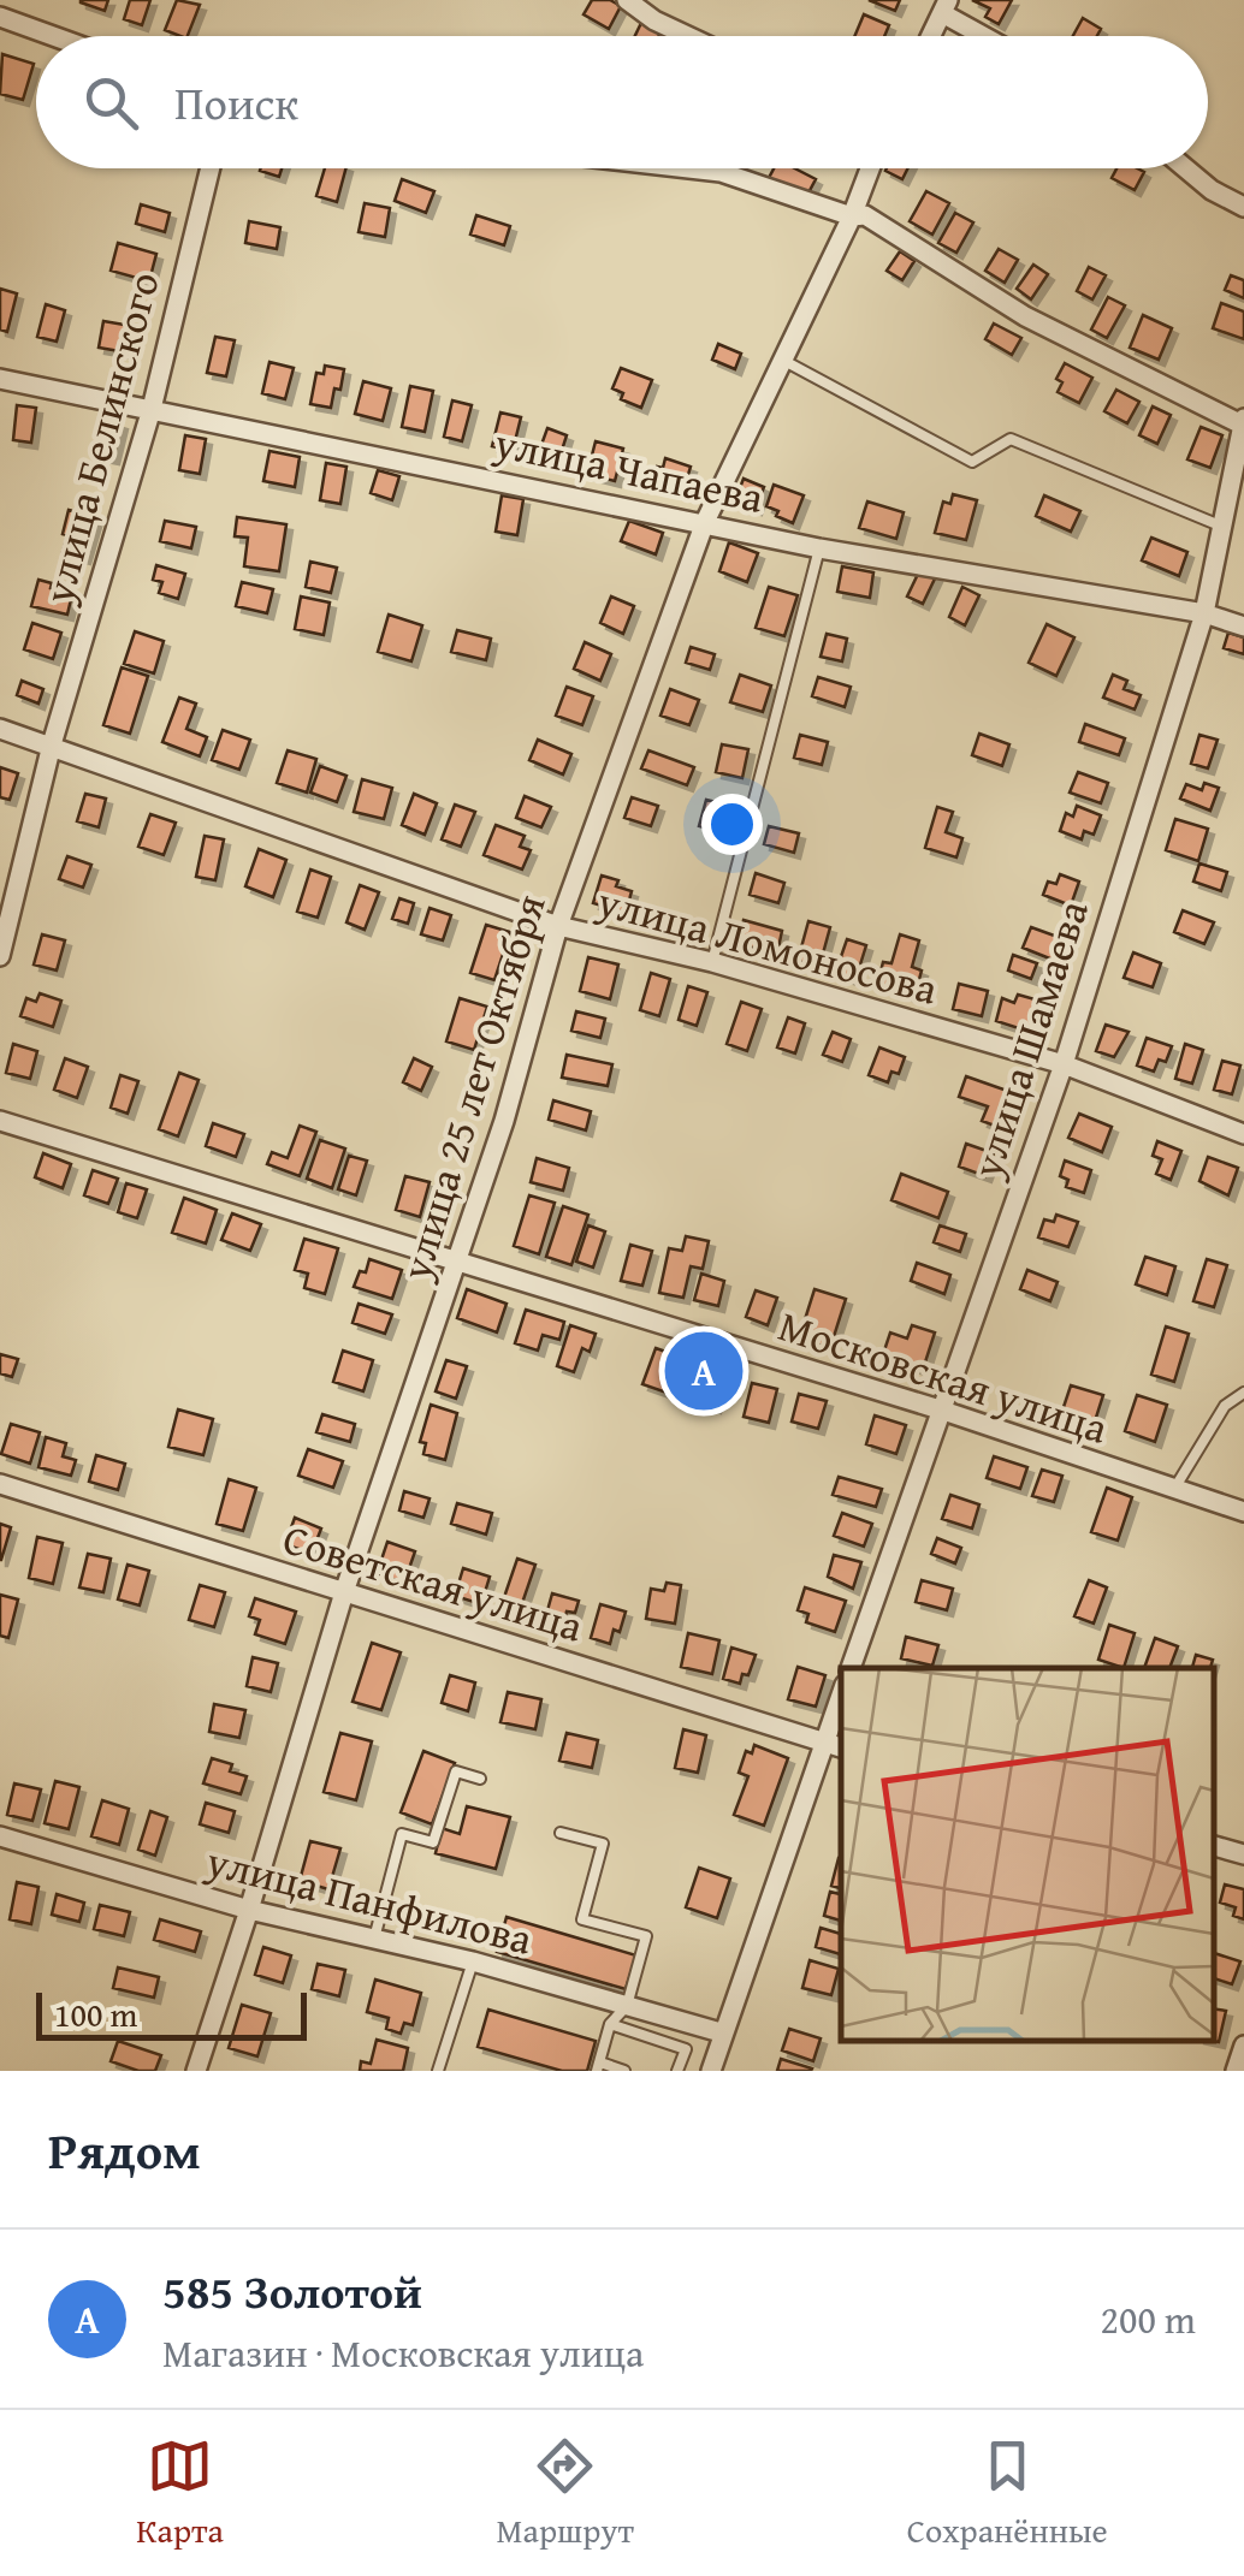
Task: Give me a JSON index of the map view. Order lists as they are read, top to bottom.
{
  "streets": {
    "street": [
      "улица Белинского",
      "улица Чапаева",
      "улица Ломоносова",
      "улица Шамаева",
      "улица 25 лет Октября",
      "Московская улица",
      "Советская улица",
      "улица Панфилова"
    ]
  },
  "crossings": [
    ["улица Белинского", "улица Чапаева"],
    ["улица Белинского", "улица Ломоносова"],
    ["улица Чапаева", "улица Шамаева"],
    ["улица Чапаева", "улица 25 лет Октября"],
    ["улица Ломоносова", "улица Шамаева"],
    ["улица Ломоносова", "улица 25 лет Октября"],
    ["улица Шамаева", "Московская улица"],
    ["улица 25 лет Октября", "Московская улица"],
    ["улица 25 лет Октября", "Советская улица"],
    ["улица 25 лет Октября", "улица Панфилова"]
  ],
  "scale_bar": "100 m",
  "page": {
    "search": "Поиск",
    "pins": "A",
    "scale": "100 m",
    "heading": "Рядом",
    "list": [
      {
        "mark": "A",
        "name": "585 Золотой",
        "note": "Магазин · Московская улица",
        "value": "200 m"
      }
    ],
    "nav": ["Карта", "Маршрут", "Сохранённые"]
  }
}
